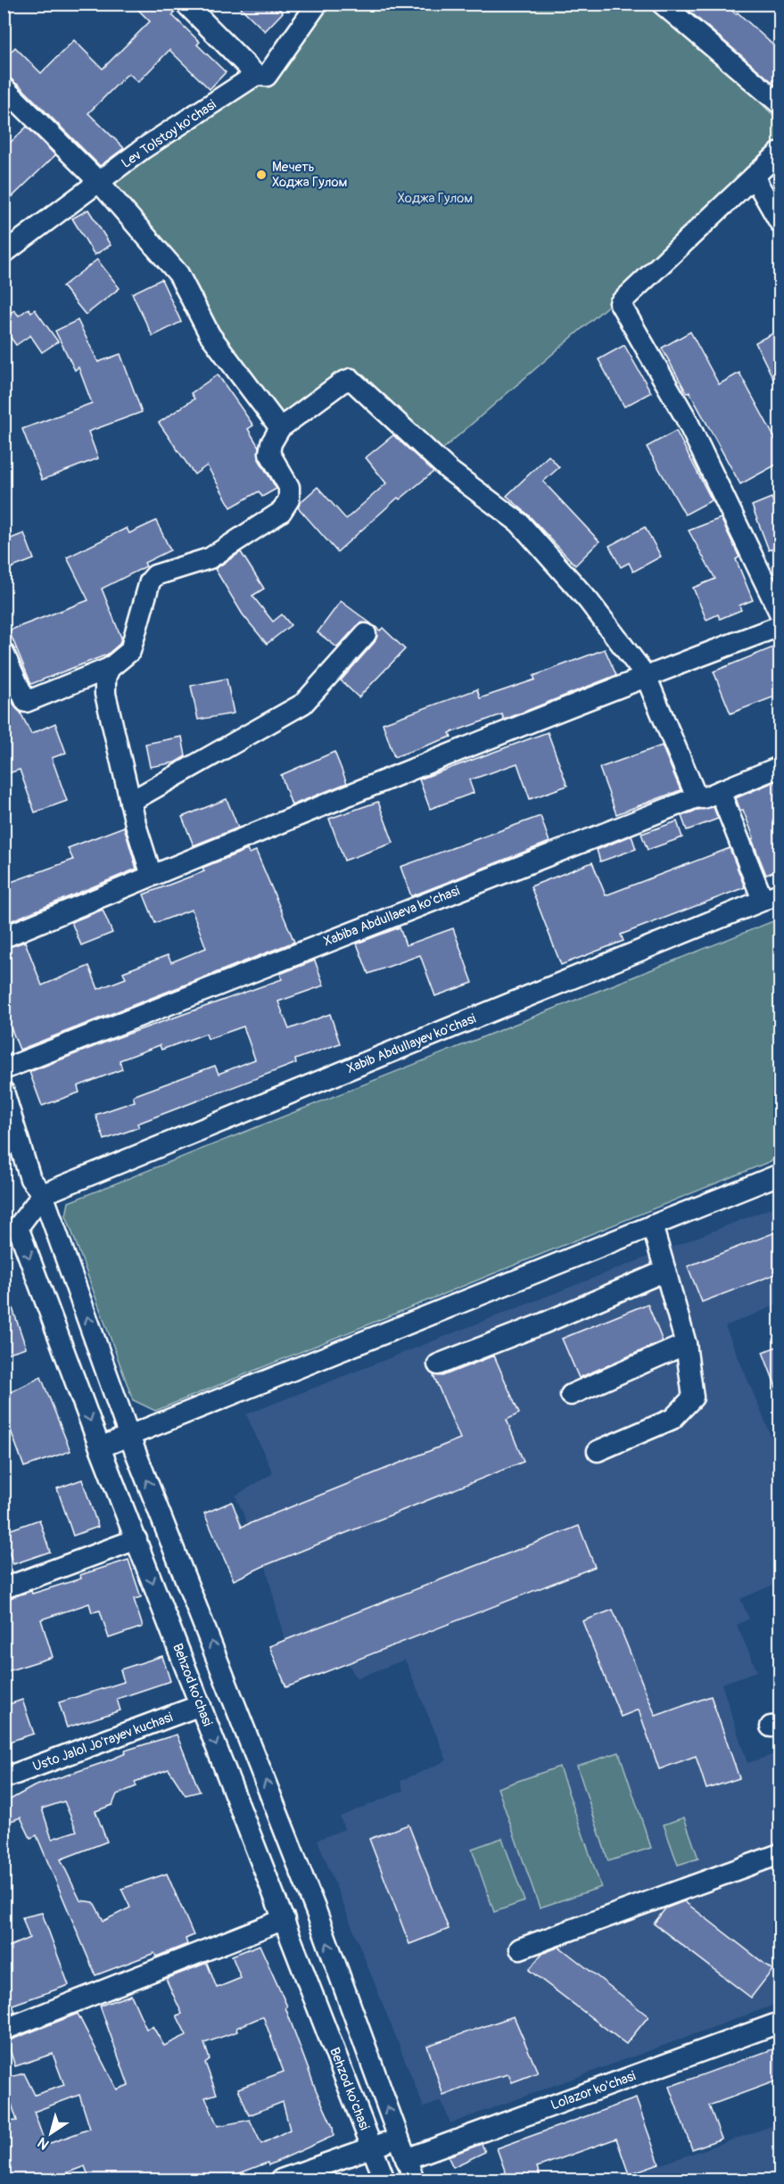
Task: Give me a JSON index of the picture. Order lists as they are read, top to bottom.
{
  "streets": {
    "street": [
      "Lev Tolstoy ko'chasi",
      "Xabiba Abdullaeva ko'chasi",
      "Xabib Abdullayev ko'chasi",
      "Behzod ko'chasi",
      "Usto Jalol Jo'rayev kuchasi",
      "Lolazor ko'chasi"
    ]
  },
  "crossings": [
    ["Xabib Abdullayev ko'chasi", "Behzod ko'chasi"],
    ["Behzod ko'chasi", "Usto Jalol Jo'rayev kuchasi"]
  ],
  "parks": ["Ходжа Гулом"],
  "places": ["Мечеть Ходжа Гулом"],
  "north": "bottom left"
}
